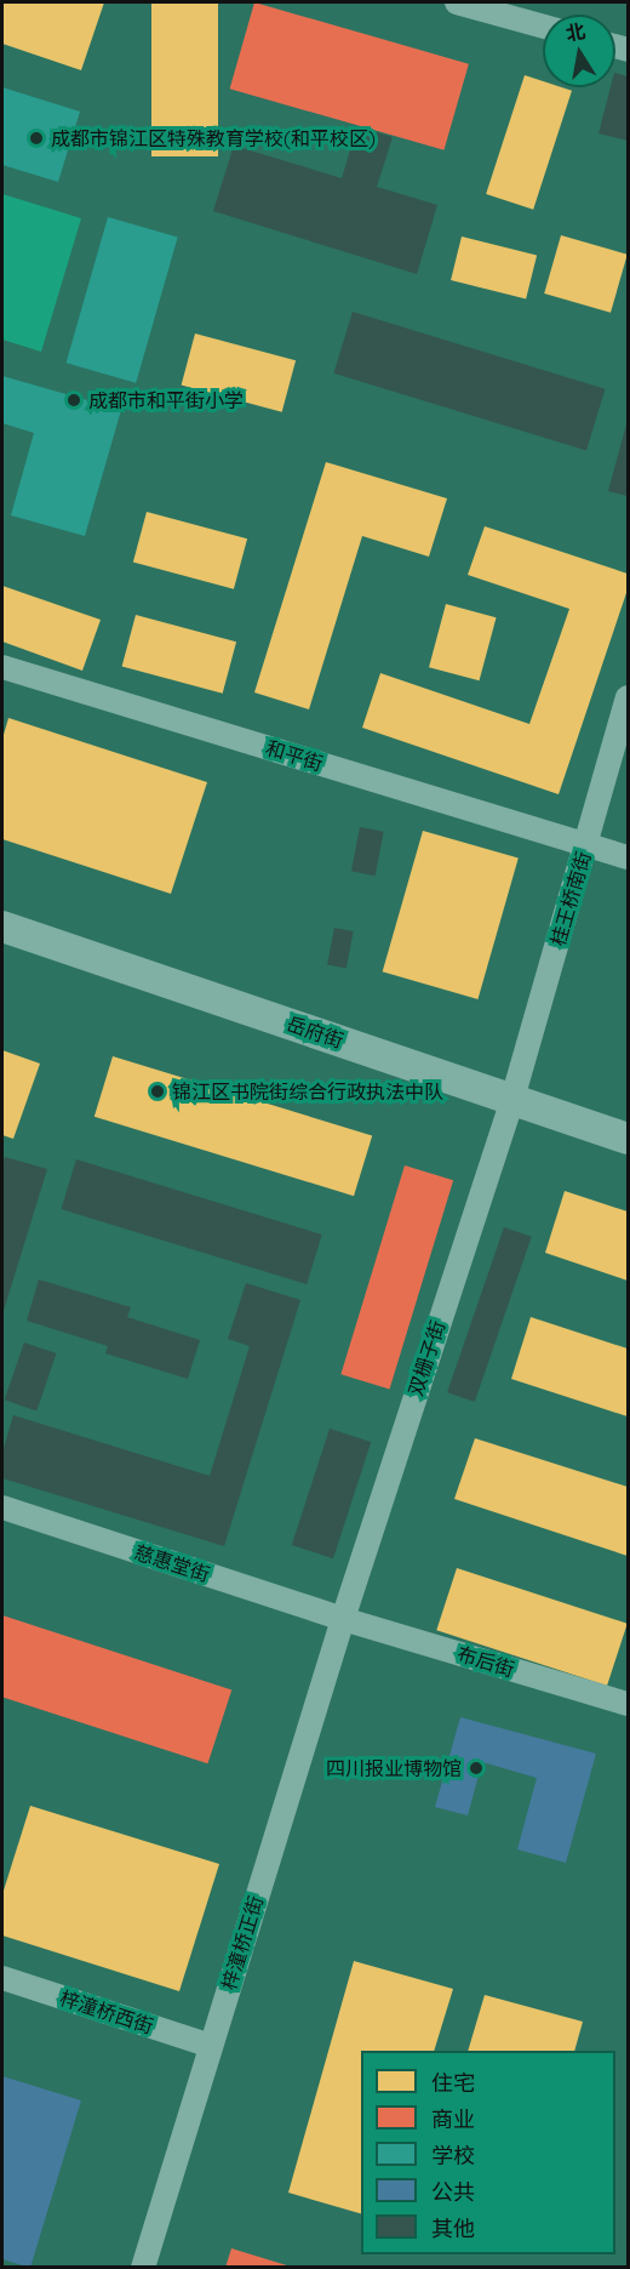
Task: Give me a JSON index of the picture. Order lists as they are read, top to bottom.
{
  "streets": {
    "street": [
      "和平街",
      "桂王桥南街",
      "岳府街",
      "双栅子街",
      "慈惠堂街",
      "布后街",
      "梓潼桥正街",
      "梓潼桥西街"
    ]
  },
  "crossings": [
    ["和平街", "桂王桥南街"],
    ["桂王桥南街", "岳府街"],
    ["桂王桥南街", "双栅子街"],
    ["岳府街", "双栅子街"],
    ["双栅子街", "慈惠堂街"],
    ["双栅子街", "布后街"],
    ["双栅子街", "梓潼桥正街"],
    ["慈惠堂街", "布后街"],
    ["慈惠堂街", "梓潼桥正街"],
    ["布后街", "梓潼桥正街"],
    ["梓潼桥正街", "梓潼桥西街"]
  ],
  "places": [
    "成都市锦江区特殊教育学校(和平校区)",
    "成都市和平街小学",
    "锦江区书院街综合行政执法中队",
    "四川报业博物馆"
  ],
  "legend": [
    "住宅",
    "商业",
    "学校",
    "公共",
    "其他"
  ],
  "north": "top"
}
